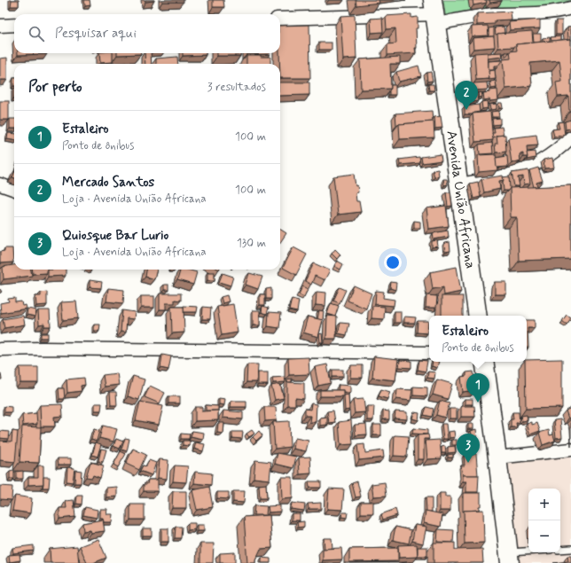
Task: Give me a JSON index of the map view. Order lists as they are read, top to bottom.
{
  "streets": {
    "main road": ["Avenida União Africana"]
  },
  "page": {
    "search": "Pesquisar aqui",
    "heading": ["Por perto", "3 resultados"],
    "pins": ["2", "1", "3"],
    "list": [
      {
        "mark": "1",
        "name": "Estaleiro",
        "note": "Ponto de ônibus",
        "value": "100 m"
      },
      {
        "mark": "2",
        "name": "Mercado Santos",
        "note": "Loja · Avenida União Africana",
        "value": "100 m"
      },
      {
        "mark": "3",
        "name": "Quiosque Bar Lurio",
        "note": "Loja · Avenida União Africana",
        "value": "130 m"
      }
    ],
    "popup": ["Estaleiro", "Ponto de ônibus"],
    "map_buttons": ["+", "−"]
  }
}
